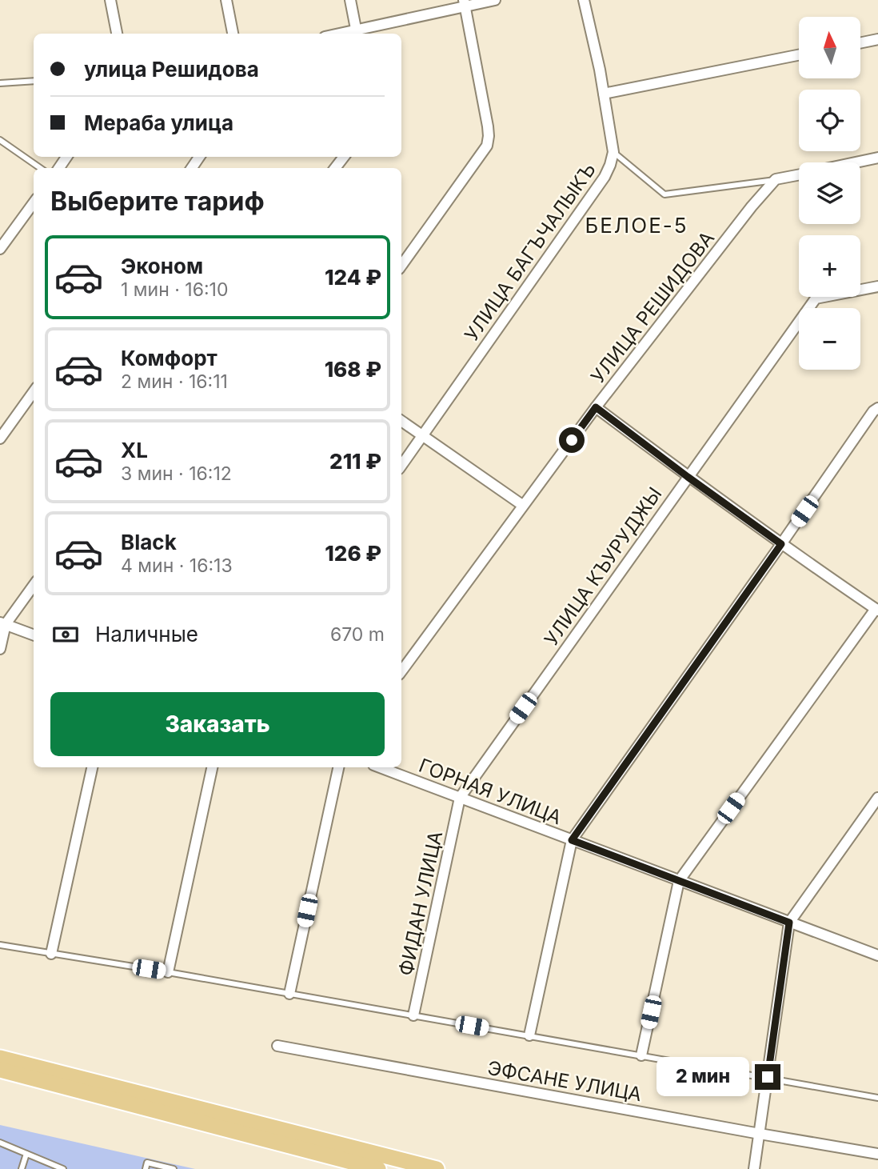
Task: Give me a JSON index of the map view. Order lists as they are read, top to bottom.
{
  "streets": {
    "street": [
      "УЛИЦА БАГЪЧАЛЫКЪ",
      "УЛИЦА РЕШИДОВА",
      "УЛИЦА КЪУРУДЖЫ",
      "ГОРНАЯ УЛИЦА",
      "ФИДАН УЛИЦА",
      "ЭФСАНЕ УЛИЦА"
    ]
  },
  "crossings": [
    ["УЛИЦА КЪУРУДЖЫ", "ГОРНАЯ УЛИЦА"],
    ["УЛИЦА КЪУРУДЖЫ", "ФИДАН УЛИЦА"],
    ["ГОРНАЯ УЛИЦА", "ФИДАН УЛИЦА"]
  ],
  "districts": ["БЕЛОЕ-5"],
  "north": "top",
  "page": {
    "map_buttons": ["+", "−"],
    "banner": ["улица Решидова", "Мераба улица"],
    "heading": "Выберите тариф",
    "list": [
      {
        "name": "Эконом",
        "note": "1 мин · 16:10",
        "value": "124 ₽"
      },
      {
        "name": "Комфорт",
        "note": "2 мин · 16:11",
        "value": "168 ₽"
      },
      {
        "name": "XL",
        "note": "3 мин · 16:12",
        "value": "211 ₽"
      },
      {
        "name": "Black",
        "note": "4 мин · 16:13",
        "value": "126 ₽"
      }
    ],
    "pay": ["Наличные", "670 m"],
    "buttons": "Заказать",
    "bubble": "2 мин"
  }
}
